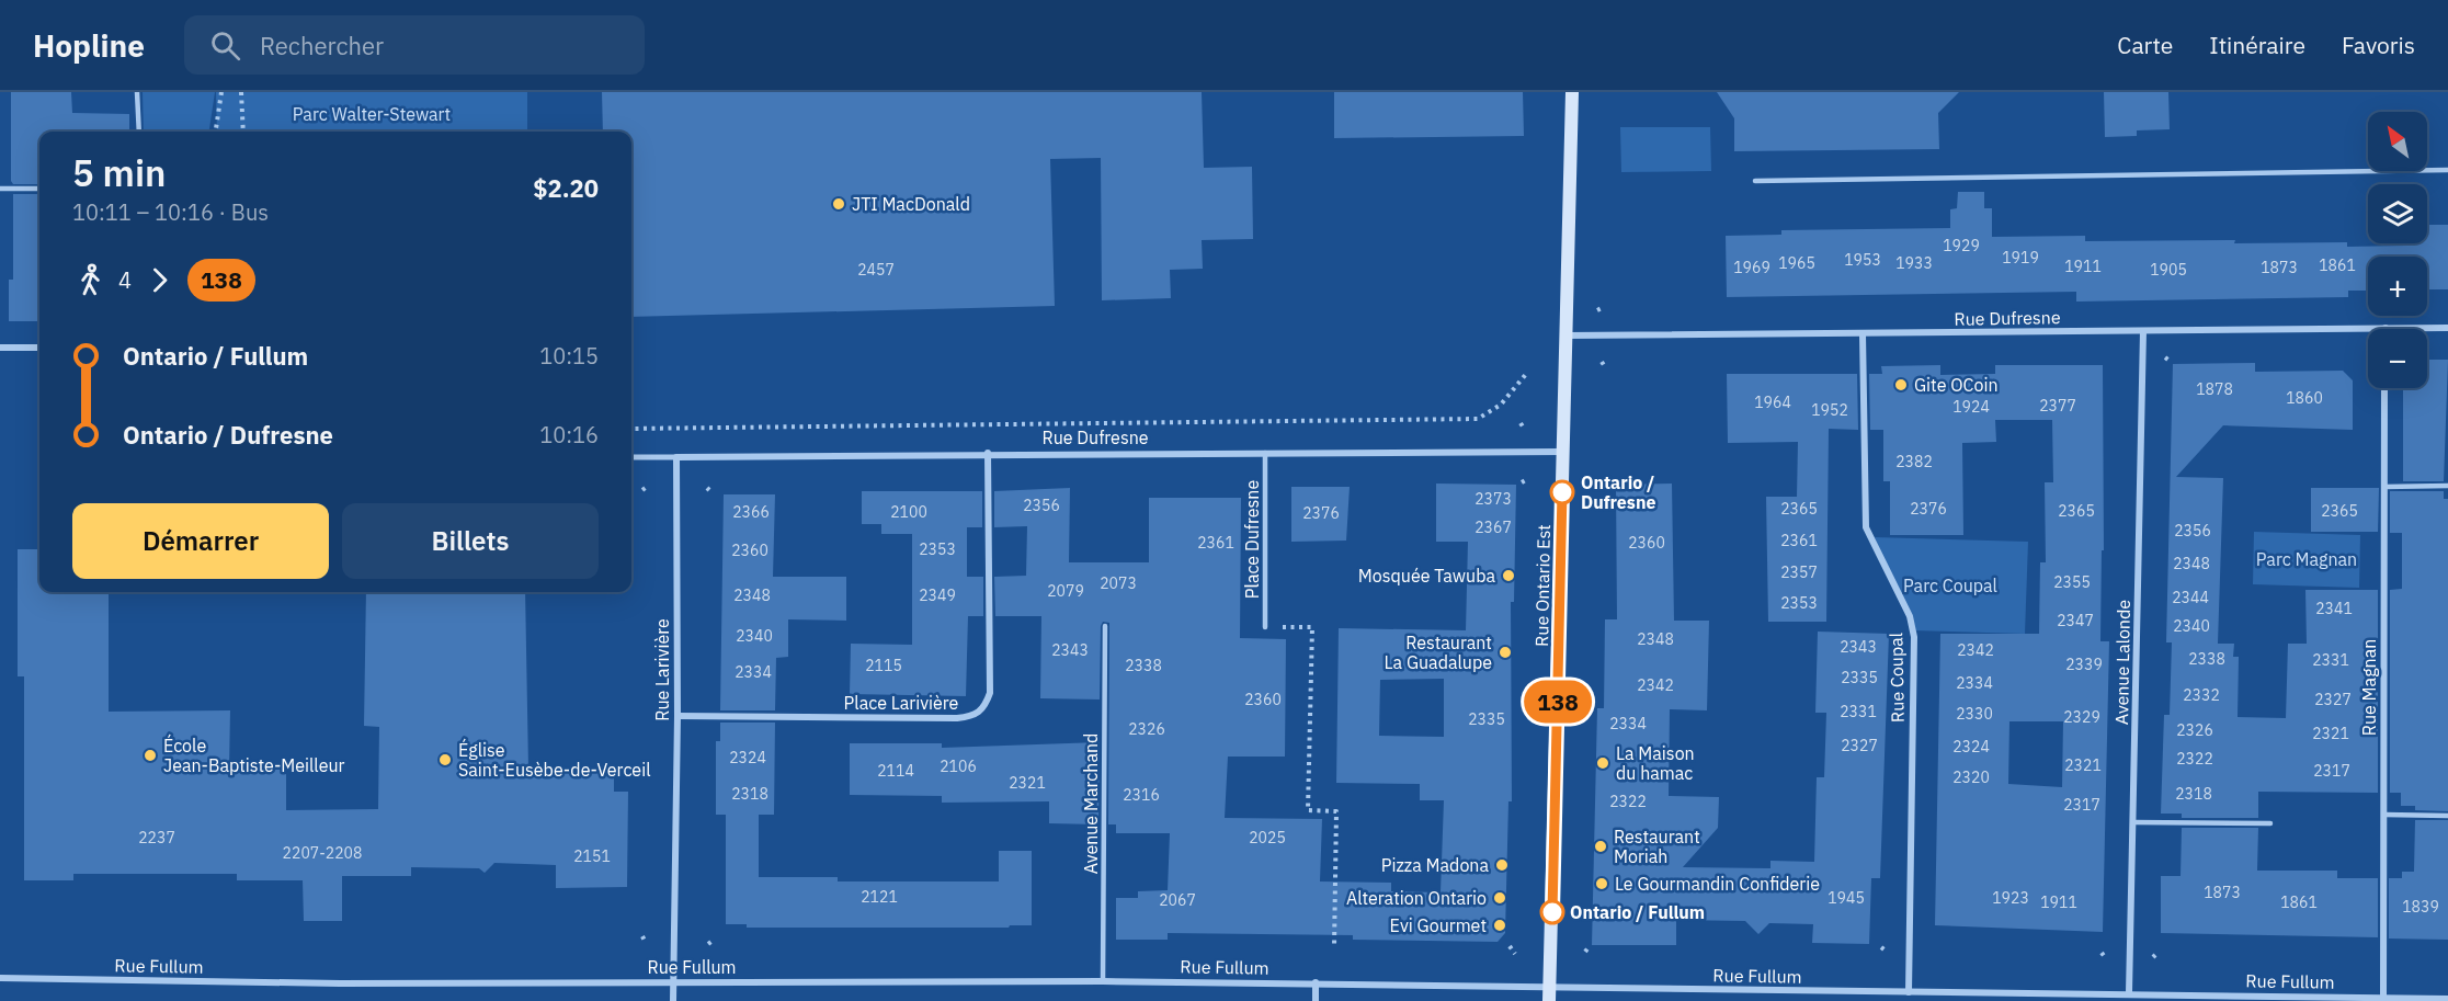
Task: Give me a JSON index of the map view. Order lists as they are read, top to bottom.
{
  "streets": {
    "main road": ["Rue Ontario Est"],
    "street": [
      "Rue Dufresne",
      "Avenue Lalonde",
      "Rue Larivière",
      "Rue Coupal",
      "Rue Magnan",
      "Place Larivière",
      "Rue Fullum"
    ],
    "lane": ["Place Dufresne", "Avenue Marchand"]
  },
  "crossings": [
    ["Rue Dufresne", "Place Dufresne"],
    ["Rue Dufresne", "Rue Ontario Est"],
    ["Rue Dufresne", "Avenue Lalonde"],
    ["Rue Dufresne", "Rue Larivière"],
    ["Rue Dufresne", "Rue Coupal"],
    ["Rue Dufresne", "Place Larivière"],
    ["Rue Ontario Est", "Rue Fullum"],
    ["Avenue Lalonde", "Rue Fullum"],
    ["Rue Larivière", "Place Larivière"],
    ["Rue Larivière", "Rue Fullum"],
    ["Rue Coupal", "Rue Fullum"],
    ["Rue Magnan", "Rue Fullum"],
    ["Avenue Marchand", "Rue Fullum"]
  ],
  "parks": ["Parc Walter-Stewart", "Parc Magnan", "Parc Coupal"],
  "places": [
    "JTI MacDonald",
    "Gite OCoin",
    "Ontario / Dufresne",
    "Mosquée Tawuba",
    "Restaurant La Guadalupe",
    "École Jean-Baptiste-Meilleur",
    "Église Saint-Eusèbe-de-Verceil",
    "La Maison du hamac",
    "Restaurant Moriah",
    "Pizza Madona",
    "Le Gourmandin Confiderie",
    "Alteration Ontario",
    "Ontario / Fullum",
    "Evi Gourmet"
  ],
  "lines": ["bus line 138"],
  "house_numbers": [
    "1929",
    "1919",
    "1953",
    "1965",
    "1933",
    "1861",
    "1911",
    "1969",
    "1873",
    "2457",
    "1905",
    "1878",
    "1860",
    "1964",
    "2377",
    "1924",
    "1952",
    "2382",
    "2373",
    "2356",
    "2365",
    "2376",
    "2365",
    "2365",
    "2366",
    "2100",
    "2376",
    "2367",
    "2356",
    "2361",
    "2361",
    "2360",
    "2353",
    "2360",
    "2348",
    "2357",
    "2355",
    "2073",
    "2079",
    "2348",
    "2349",
    "2344",
    "2353",
    "2341",
    "2347",
    "2340",
    "2340",
    "2348",
    "2343",
    "2343",
    "2342",
    "2338",
    "2331",
    "2339",
    "2115",
    "2338",
    "2334",
    "2335",
    "2334",
    "2342",
    "2332",
    "2360",
    "2327",
    "2331",
    "2330",
    "2329",
    "2335",
    "2334",
    "2326",
    "2326",
    "2321",
    "2327",
    "2324",
    "2324",
    "2322",
    "2321",
    "2106",
    "2114",
    "2317",
    "2320",
    "2321",
    "2318",
    "2318",
    "2316",
    "2322",
    "2317",
    "2237",
    "2025",
    "2207-2208",
    "2151",
    "1873",
    "2121",
    "1945",
    "1923",
    "2067",
    "1911",
    "1861",
    "1839"
  ],
  "north": "top left",
  "page": {
    "header": "Hopline",
    "search": "Rechercher",
    "nav": ["Carte", "Itinéraire", "Favoris"],
    "on_map": "138",
    "map_buttons": ["+", "−"],
    "heading": ["5 min", "10:11 – 10:16 · Bus", "$2.20"],
    "legs": ["4", "138"],
    "list": [
      {
        "name": "Ontario / Fullum",
        "value": "10:15"
      },
      {
        "name": "Ontario / Dufresne",
        "value": "10:16"
      }
    ],
    "buttons": ["Démarrer", "Billets"]
  }
}
